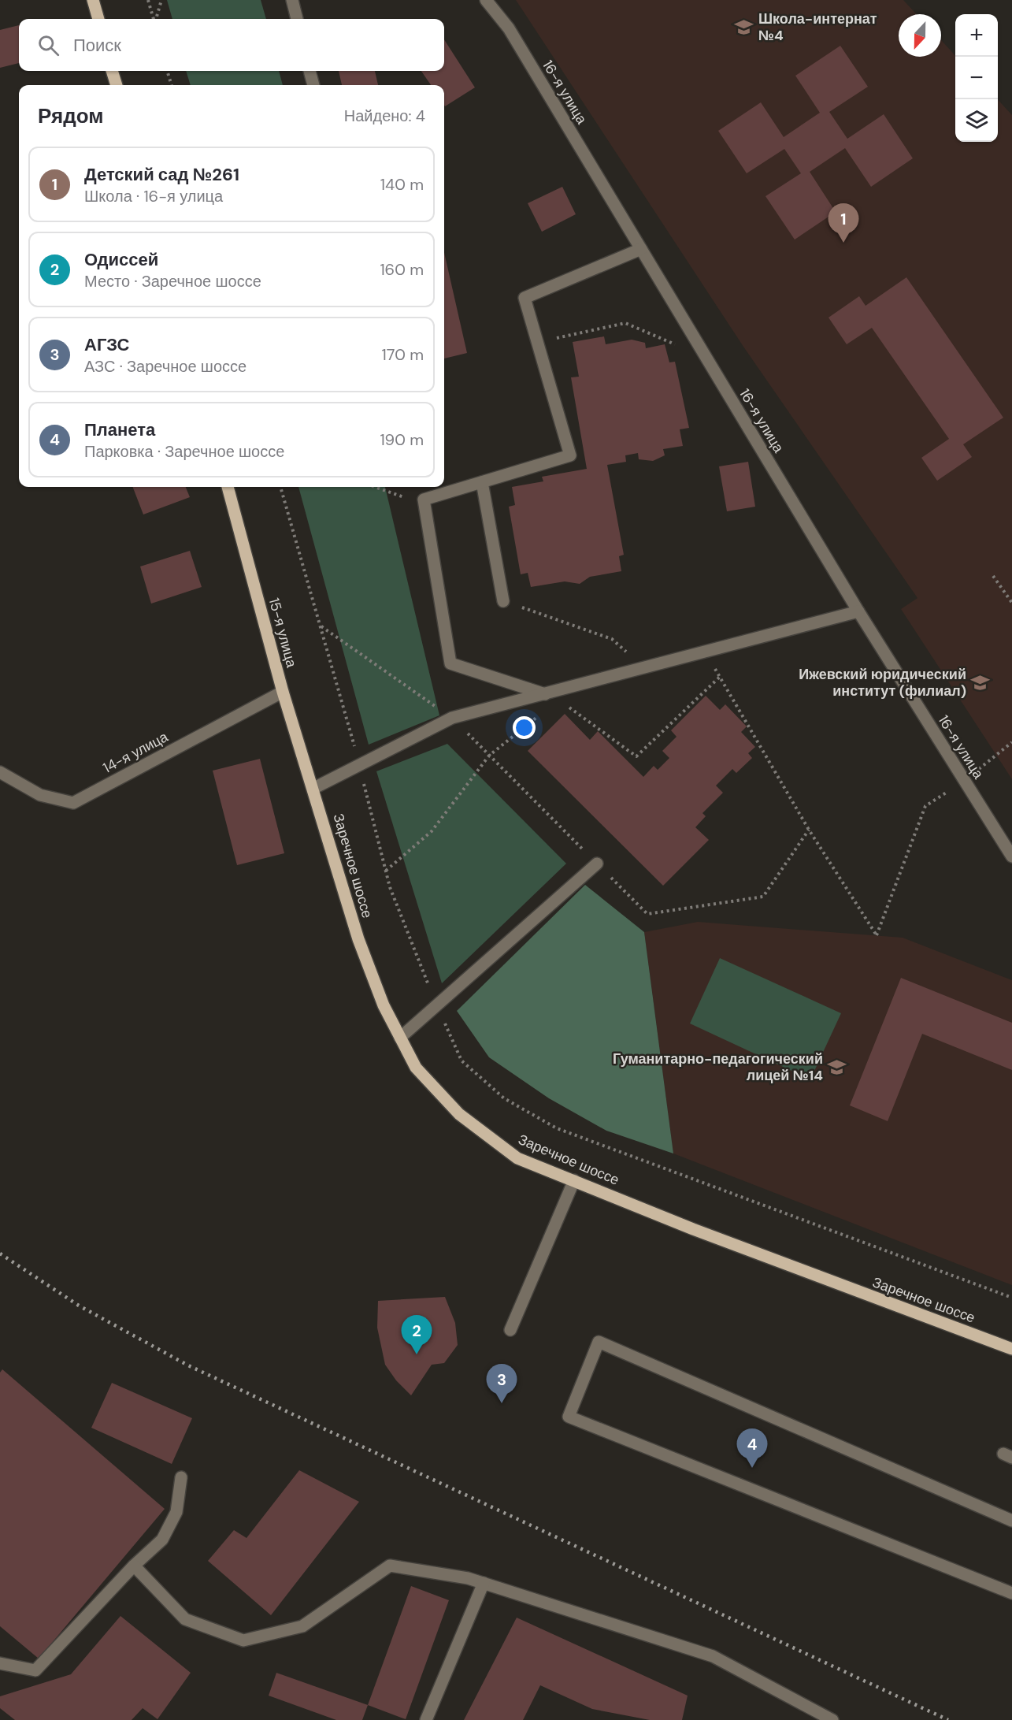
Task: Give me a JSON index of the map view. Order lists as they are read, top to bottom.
{
  "streets": {
    "main road": ["15-я улица", "Заречное шоссе"],
    "street": ["16-я улица", "14-я улица"]
  },
  "crossings": [
    ["15-я улица", "14-я улица"],
    ["15-я улица", "Заречное шоссе"]
  ],
  "places": {
    "school or university": ["Школа-интернат №4", "Ижевский юридический институт (филиал)", "Гуманитарно-педагогический лицей №14"]
  },
  "north": "bottom",
  "page": {
    "map_buttons": ["+", "−"],
    "search": "Поиск",
    "heading": ["Рядом", "Найдено: 4"],
    "list": [
      {
        "mark": "1",
        "name": "Детский сад №261",
        "note": "Школа · 16-я улица",
        "value": "140 m"
      },
      {
        "mark": "2",
        "name": "Одиссей",
        "note": "Место · Заречное шоссе",
        "value": "160 m"
      },
      {
        "mark": "3",
        "name": "АГЗС",
        "note": "АЗС · Заречное шоссе",
        "value": "170 m"
      },
      {
        "mark": "4",
        "name": "Планета",
        "note": "Парковка · Заречное шоссе",
        "value": "190 m"
      }
    ],
    "pins": [
      "1",
      "2",
      "3",
      "4"
    ]
  }
}
